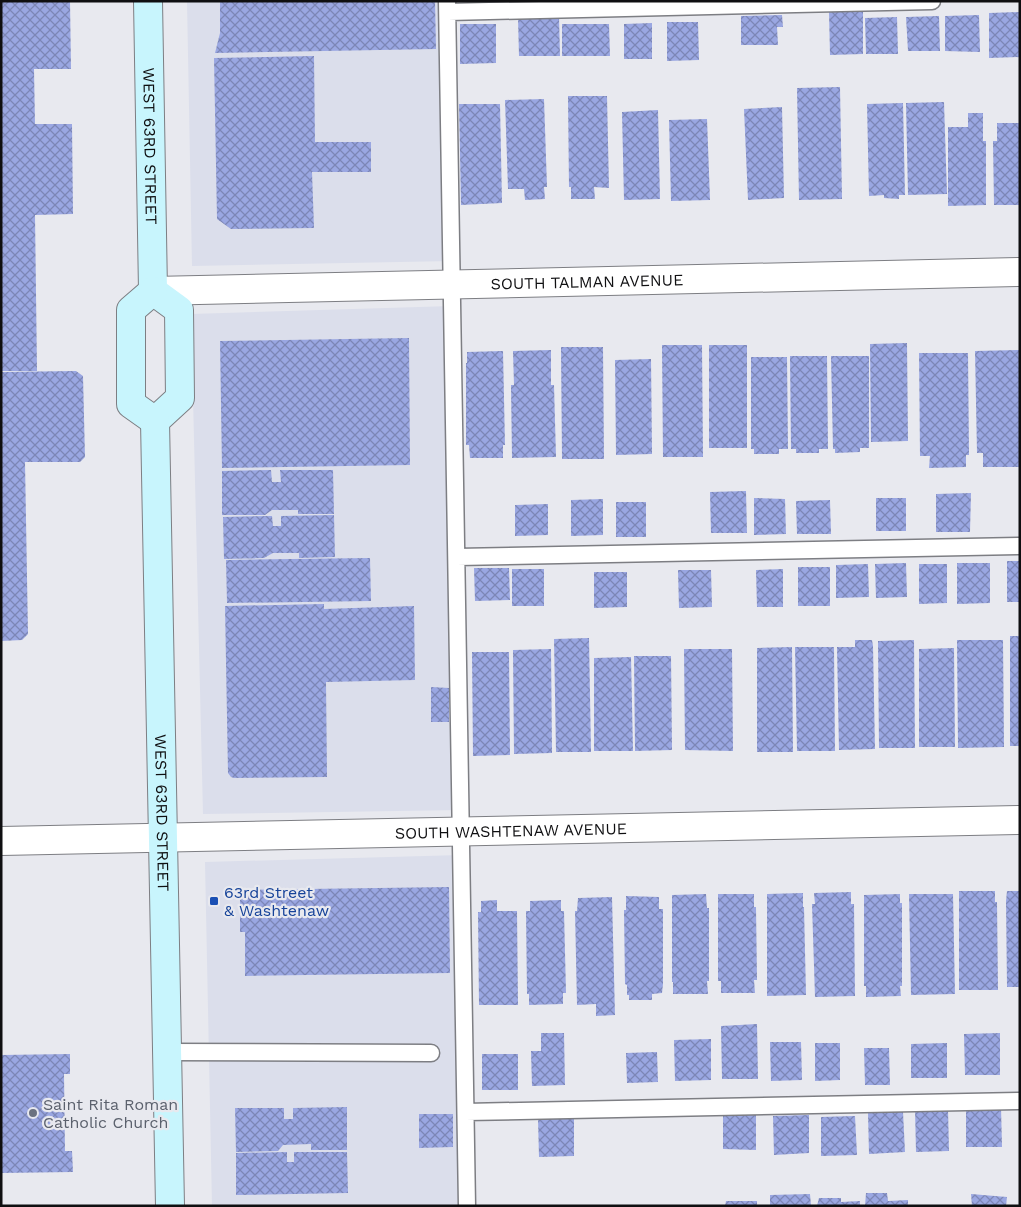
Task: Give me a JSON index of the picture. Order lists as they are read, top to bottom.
{
  "streets": {
    "main road": ["WEST 63RD STREET"],
    "street": ["SOUTH TALMAN AVENUE", "SOUTH WASHTENAW AVENUE"]
  },
  "crossings": [
    ["WEST 63RD STREET", "SOUTH TALMAN AVENUE"],
    ["WEST 63RD STREET", "SOUTH WASHTENAW AVENUE"]
  ],
  "places": {
    "transit": ["63rd Street & Washtenaw"],
    "other": ["Saint Rita Roman Catholic Church"]
  }
}
